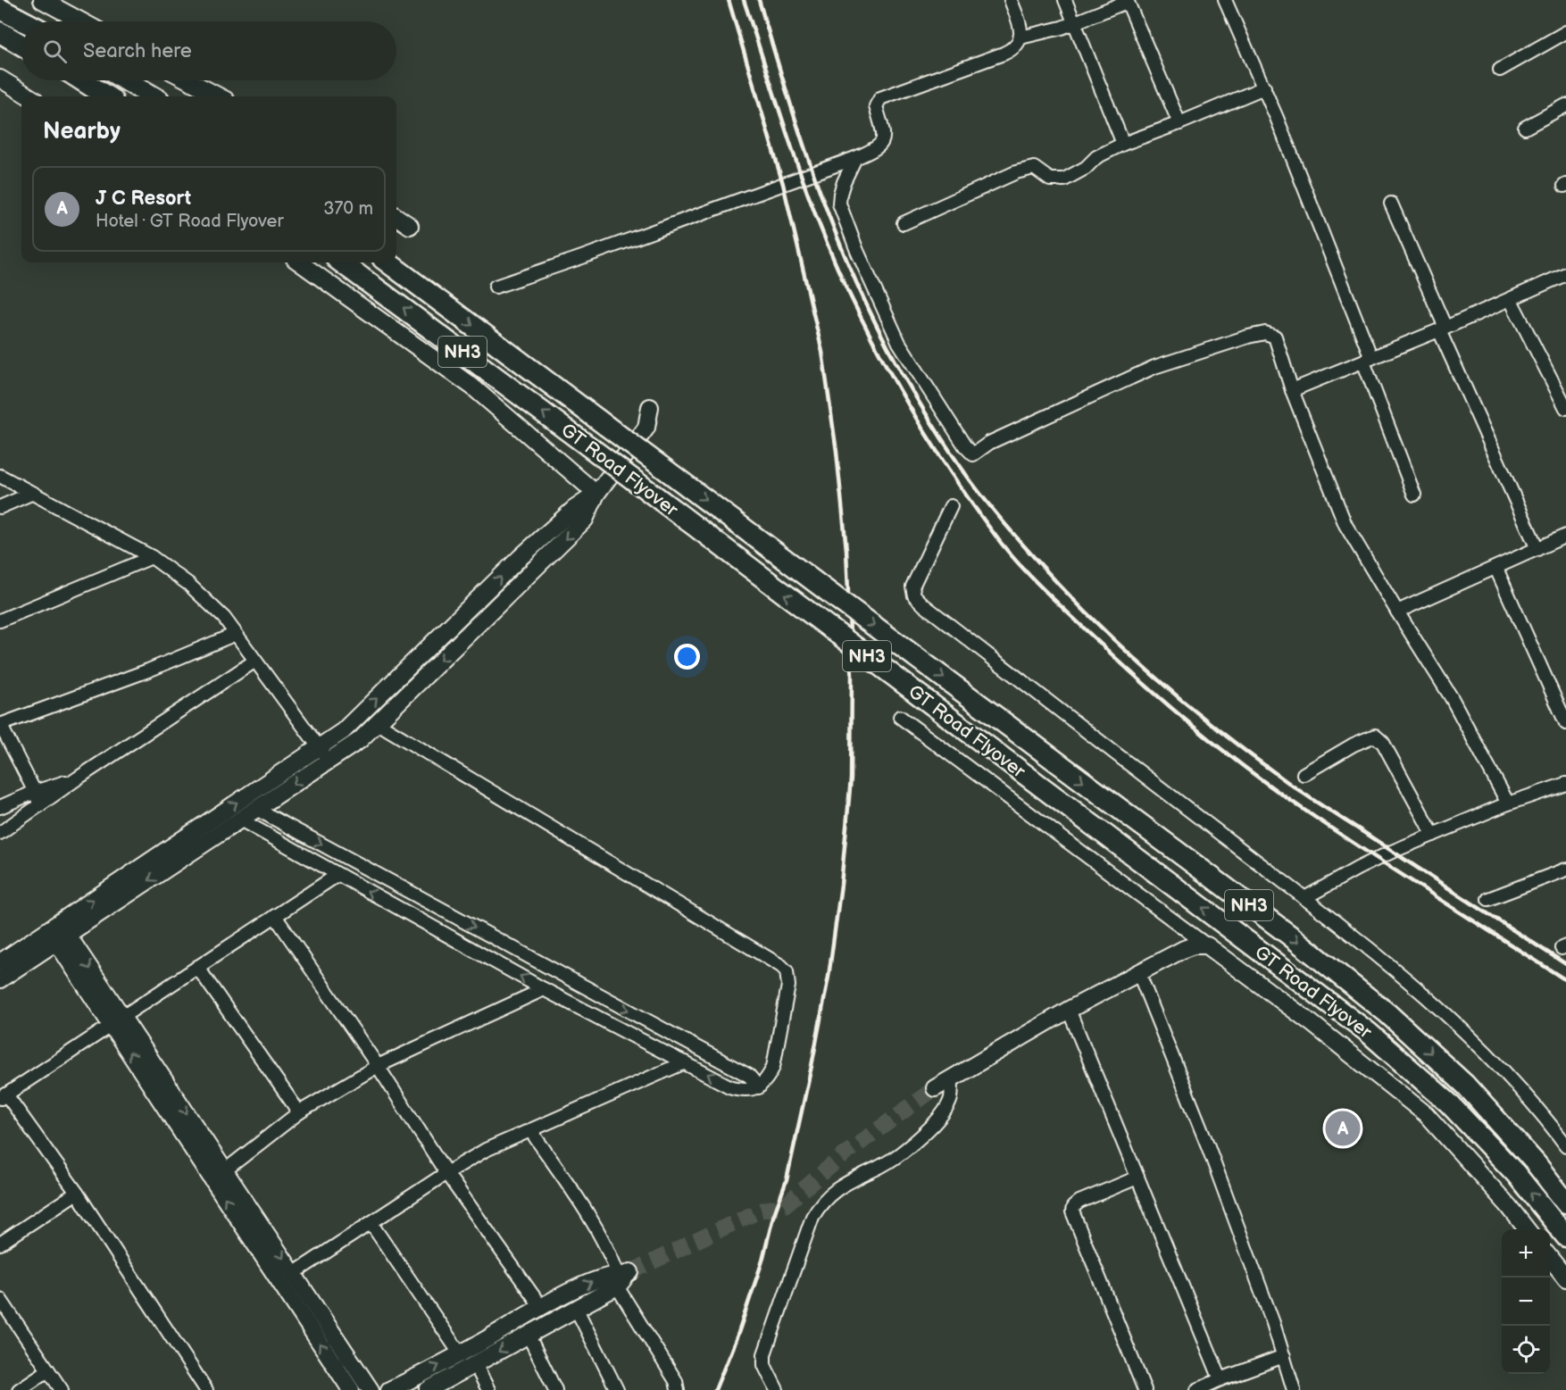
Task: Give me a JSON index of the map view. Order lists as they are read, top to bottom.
{
  "streets": {
    "highway": ["NH3", "GT Road Flyover"]
  },
  "page": {
    "search": "Search here",
    "heading": "Nearby",
    "list": [
      {
        "mark": "A",
        "name": "J C Resort",
        "note": "Hotel · GT Road Flyover",
        "value": "370 m"
      }
    ],
    "pins": "A",
    "map_buttons": ["+", "−"]
  }
}
